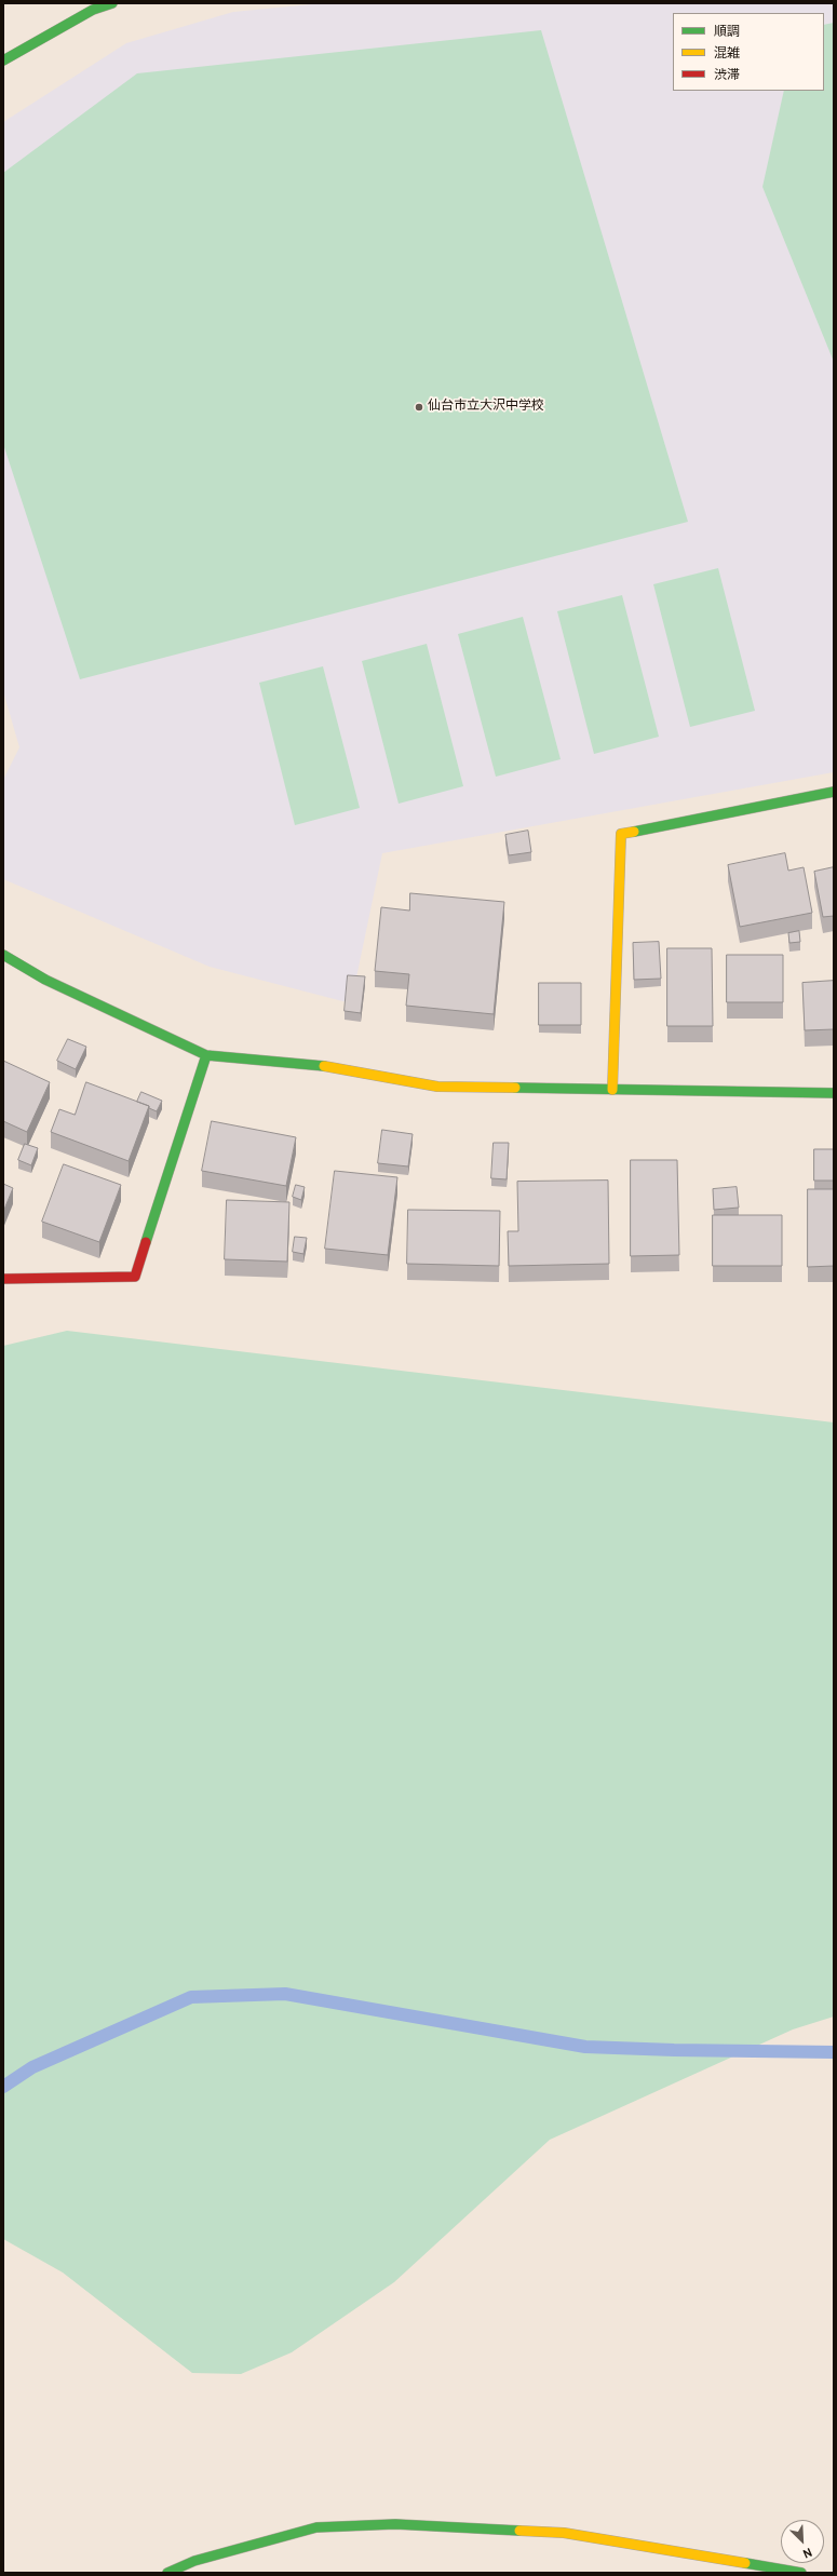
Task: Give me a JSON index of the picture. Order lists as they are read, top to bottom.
{
  "places": ["仙台市立大沢中学校"],
  "legend": ["順調", "混雑", "渋滞"],
  "north": "bottom right"
}
